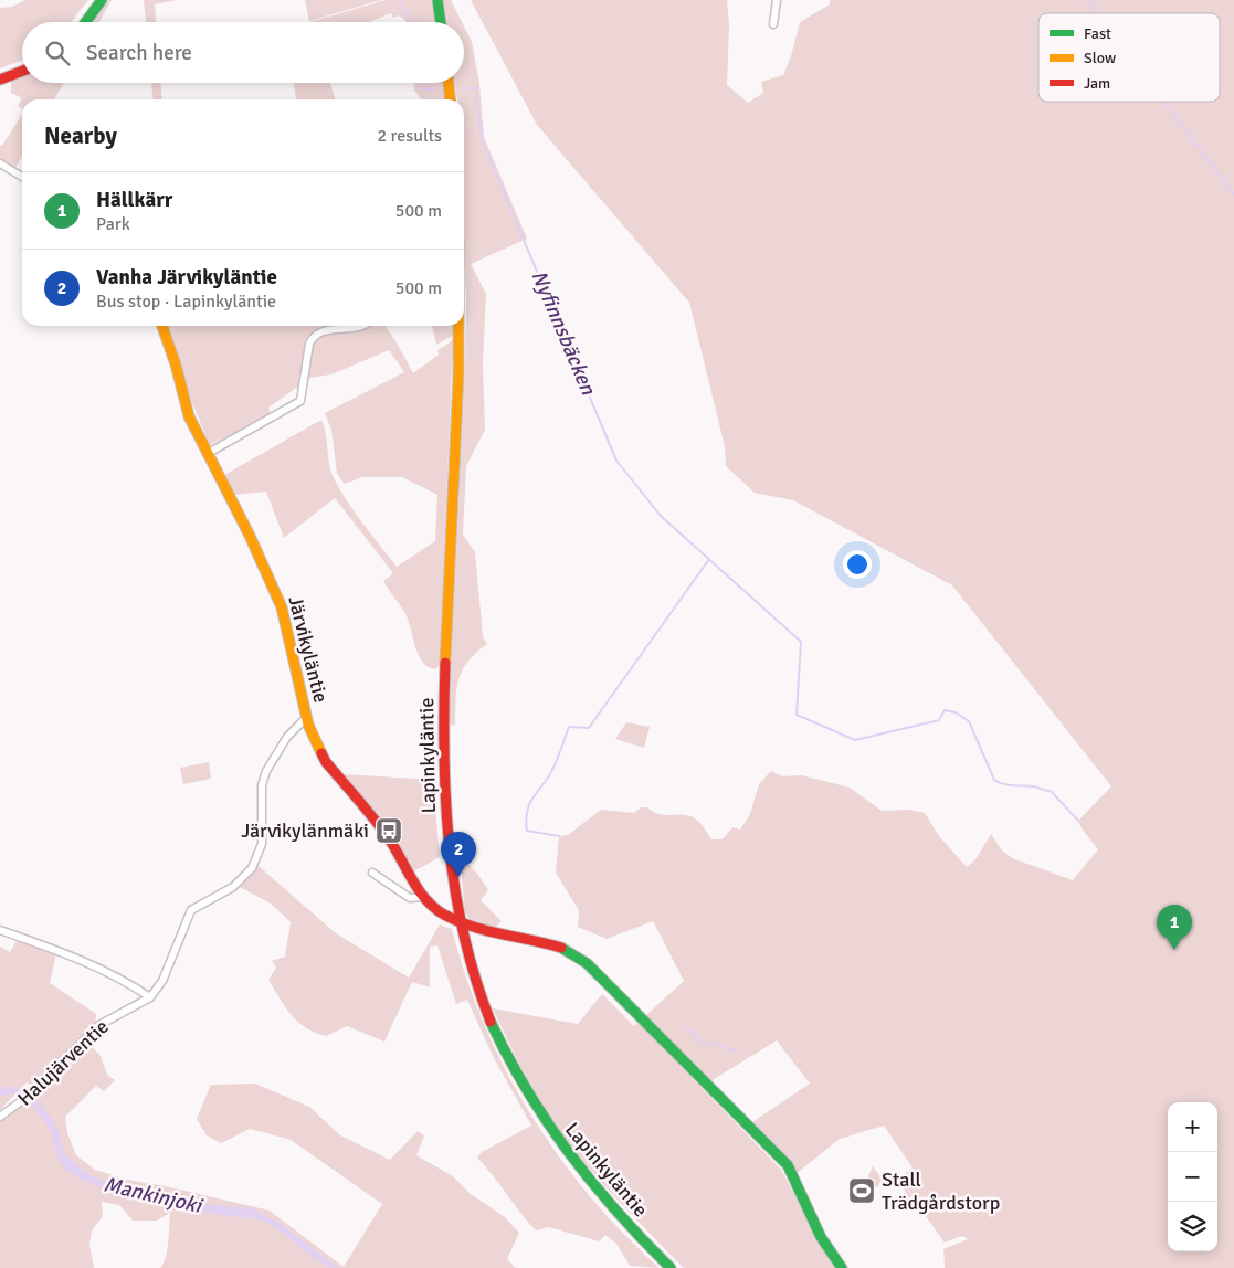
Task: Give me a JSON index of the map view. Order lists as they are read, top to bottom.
{
  "streets": {
    "street": ["Järvikyläntie", "Lapinkyläntie", "Halujärventie"]
  },
  "crossings": [
    ["Järvikyläntie", "Lapinkyläntie"],
    ["Järvikyläntie", "Halujärventie"]
  ],
  "water": ["Nyfinnsbäcken", "Mankinjoki"],
  "places": {
    "bus stop": ["Järvikylänmäki"],
    "sports": ["Stall Trädgårdstorp"]
  },
  "legend": ["Fast", "Slow", "Jam"],
  "page": {
    "search": "Search here",
    "heading": ["Nearby", "2 results"],
    "list": [
      {
        "mark": "1",
        "name": "Hällkärr",
        "note": "Park",
        "value": "500 m"
      },
      {
        "mark": "2",
        "name": "Vanha Järvikyläntie",
        "note": "Bus stop · Lapinkyläntie",
        "value": "500 m"
      }
    ],
    "pins": ["2", "1"],
    "map_buttons": ["+", "−"]
  }
}
